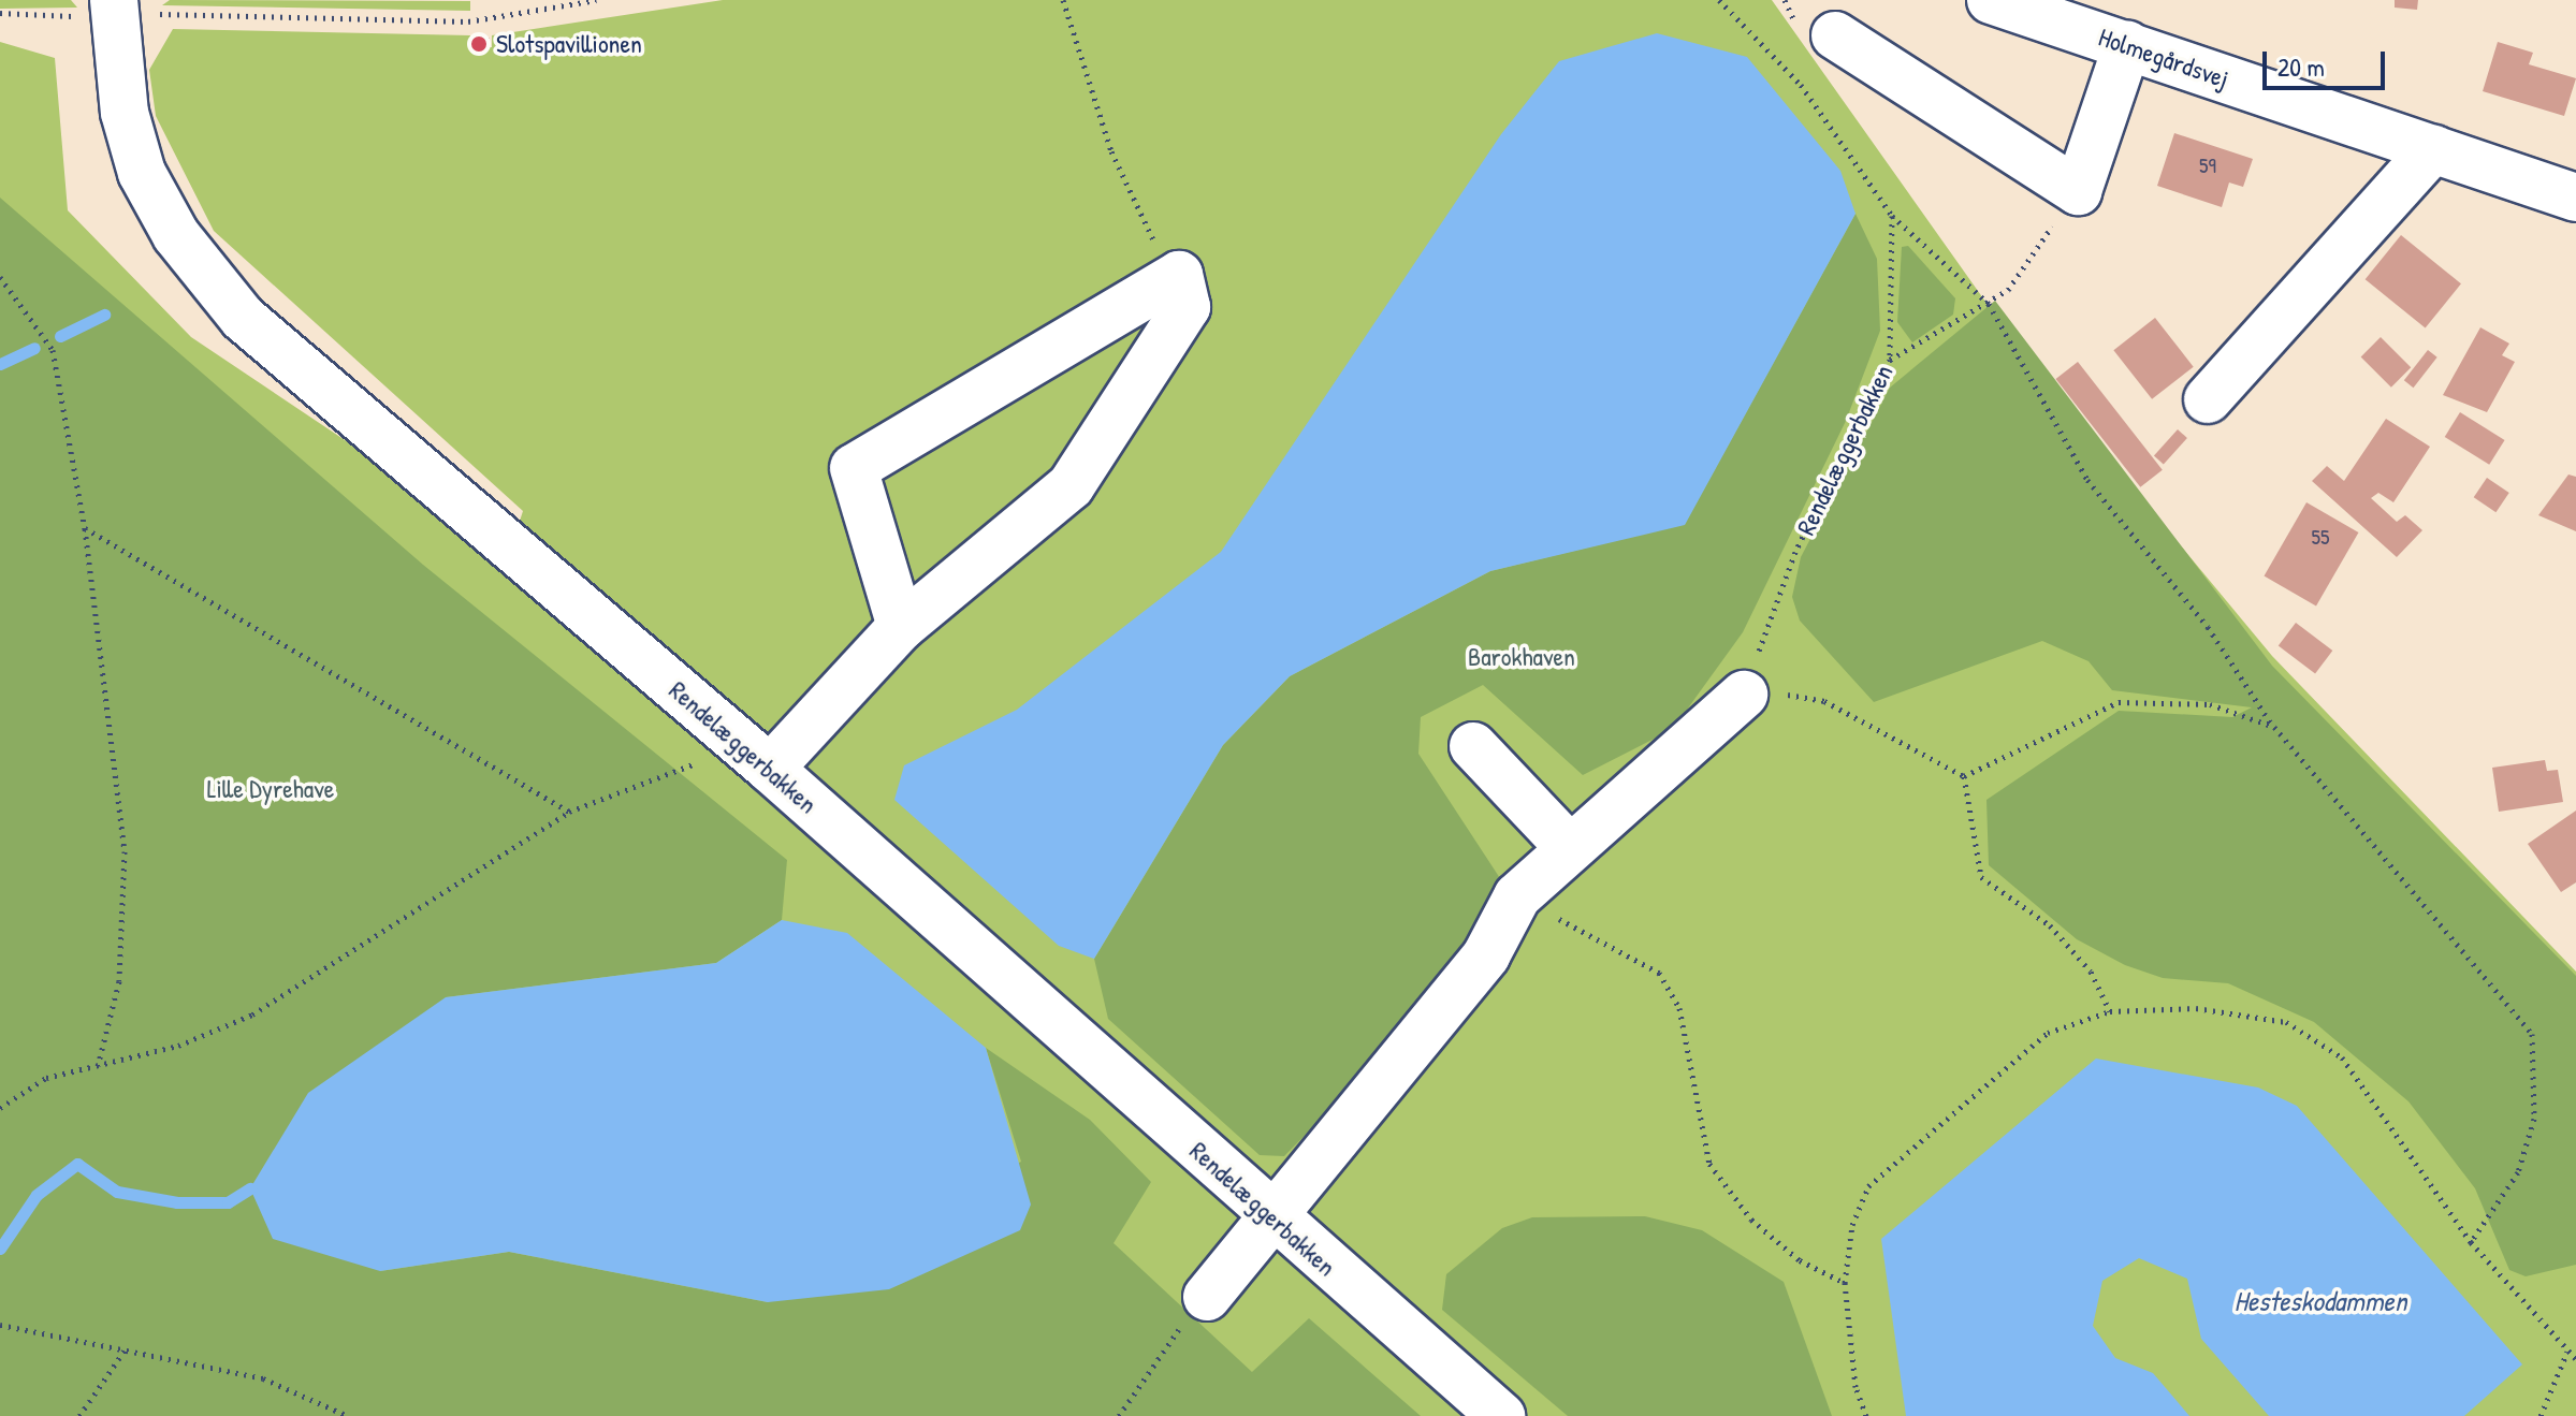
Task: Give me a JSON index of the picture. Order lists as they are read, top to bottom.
{
  "streets": {
    "street": ["Holmegårdsvej", "Rendelæggerbakken"]
  },
  "water": ["Hesteskodammen"],
  "parks": ["Barokhaven", "Lille Dyrehave"],
  "places": ["Slotspavillionen"],
  "house_numbers": ["59", "55"],
  "scale_bar": "20 m"
}
